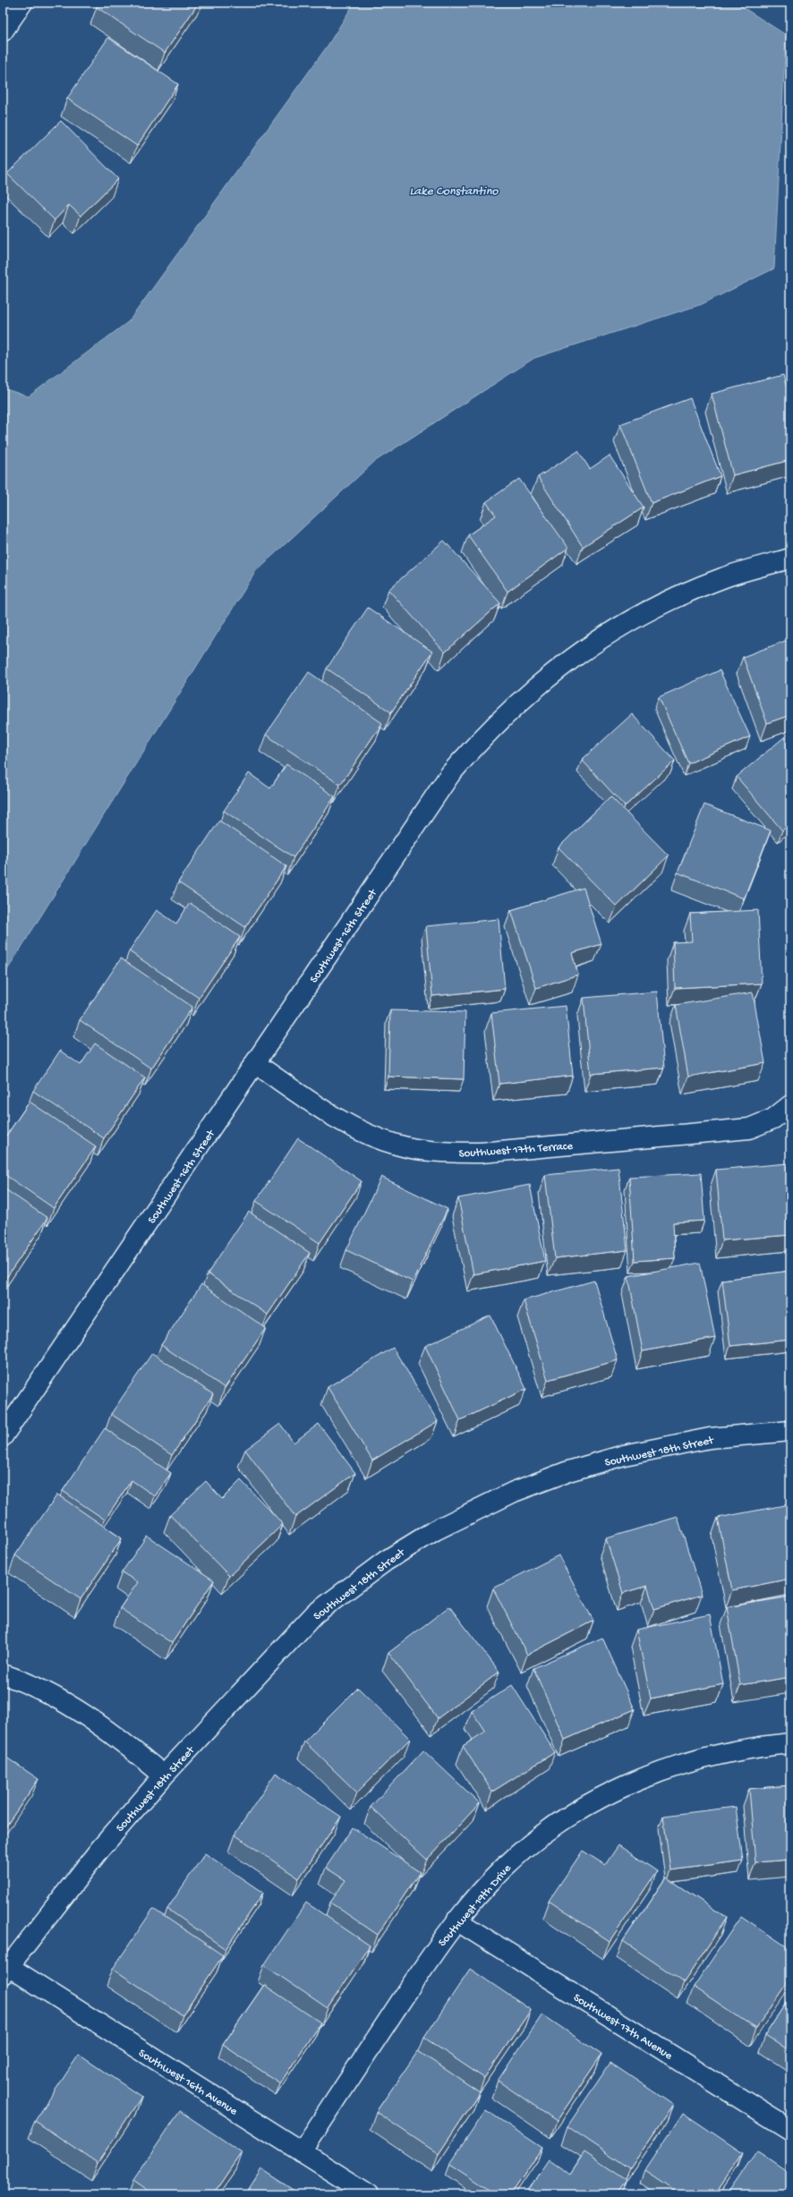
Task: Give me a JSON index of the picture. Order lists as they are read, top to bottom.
{
  "streets": {
    "street": [
      "Southwest 16th Street",
      "Southwest 17th Terrace",
      "Southwest 18th Street",
      "Southwest 19th Drive",
      "Southwest 17th Avenue",
      "Southwest 16th Avenue"
    ]
  },
  "crossings": [
    ["Southwest 16th Street", "Southwest 17th Terrace"],
    ["Southwest 18th Street", "Southwest 16th Avenue"],
    ["Southwest 19th Drive", "Southwest 17th Avenue"],
    ["Southwest 19th Drive", "Southwest 16th Avenue"]
  ],
  "water": ["Lake Constantino"]
}
